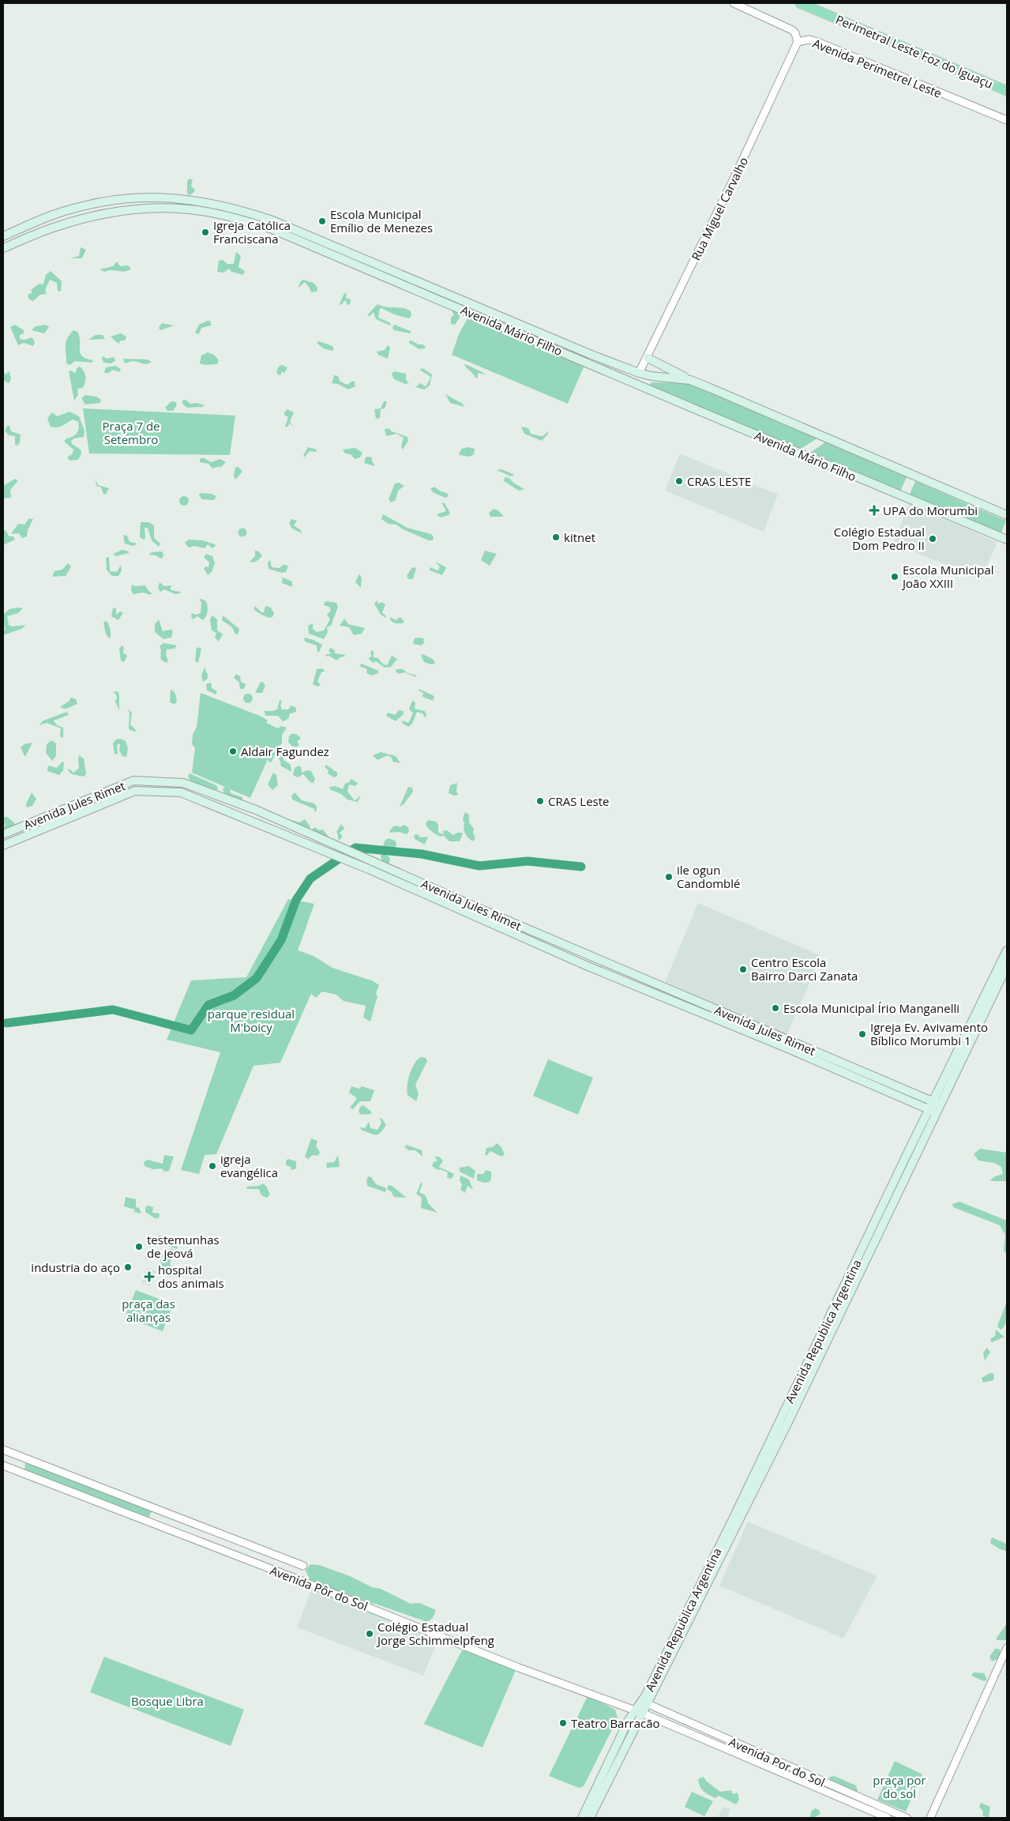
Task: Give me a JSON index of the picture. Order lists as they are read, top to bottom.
{
  "streets": {
    "highway": ["Perimetral Leste Foz do Iguaçu"],
    "main road": ["Avenida Mário Filho", "Avenida Jules Rimet", "Avenida Republica Argentina"],
    "street": [
      "Avenida Perimetrel Leste",
      "Rua Miguel Carvalho",
      "Avenida Pôr do Sol",
      "Avenida Por do Sol"
    ]
  },
  "crossings": [
    ["Avenida Perimetrel Leste", "Rua Miguel Carvalho"],
    ["Rua Miguel Carvalho", "Avenida Mário Filho"],
    ["Avenida Jules Rimet", "Avenida Republica Argentina"],
    ["Avenida Republica Argentina", "Avenida Pôr do Sol"],
    ["Avenida Republica Argentina", "Avenida Por do Sol"],
    ["Avenida Pôr do Sol", "Avenida Por do Sol"]
  ],
  "parks": [
    "Praça 7 de Setembro",
    "parque residual M'boicy",
    "praça das alianças",
    "Bosque Libra",
    "praça por do sol"
  ],
  "places": {
    "other": [
      "Escola Municipal Emílio de Menezes",
      "Igreja Católica Franciscana",
      "CRAS LESTE",
      "kitnet",
      "Colégio Estadual Dom Pedro II",
      "Escola Municipal João XXIII",
      "Aldair Fagundez",
      "CRAS Leste",
      "ile ogun Candomblé",
      "Centro Escola Bairro Darci Zanata",
      "Escola Municipal Írio Manganelli",
      "Igreja Ev. Avivamento Bíblico Morumbi 1",
      "igreja evangélica",
      "testemunhas de jeová",
      "industria do aço",
      "Colégio Estadual Jorge Schimmelpfeng",
      "Teatro Barracão"
    ],
    "health": ["UPA do Morumbi", "hospital dos animais"]
  }
}
